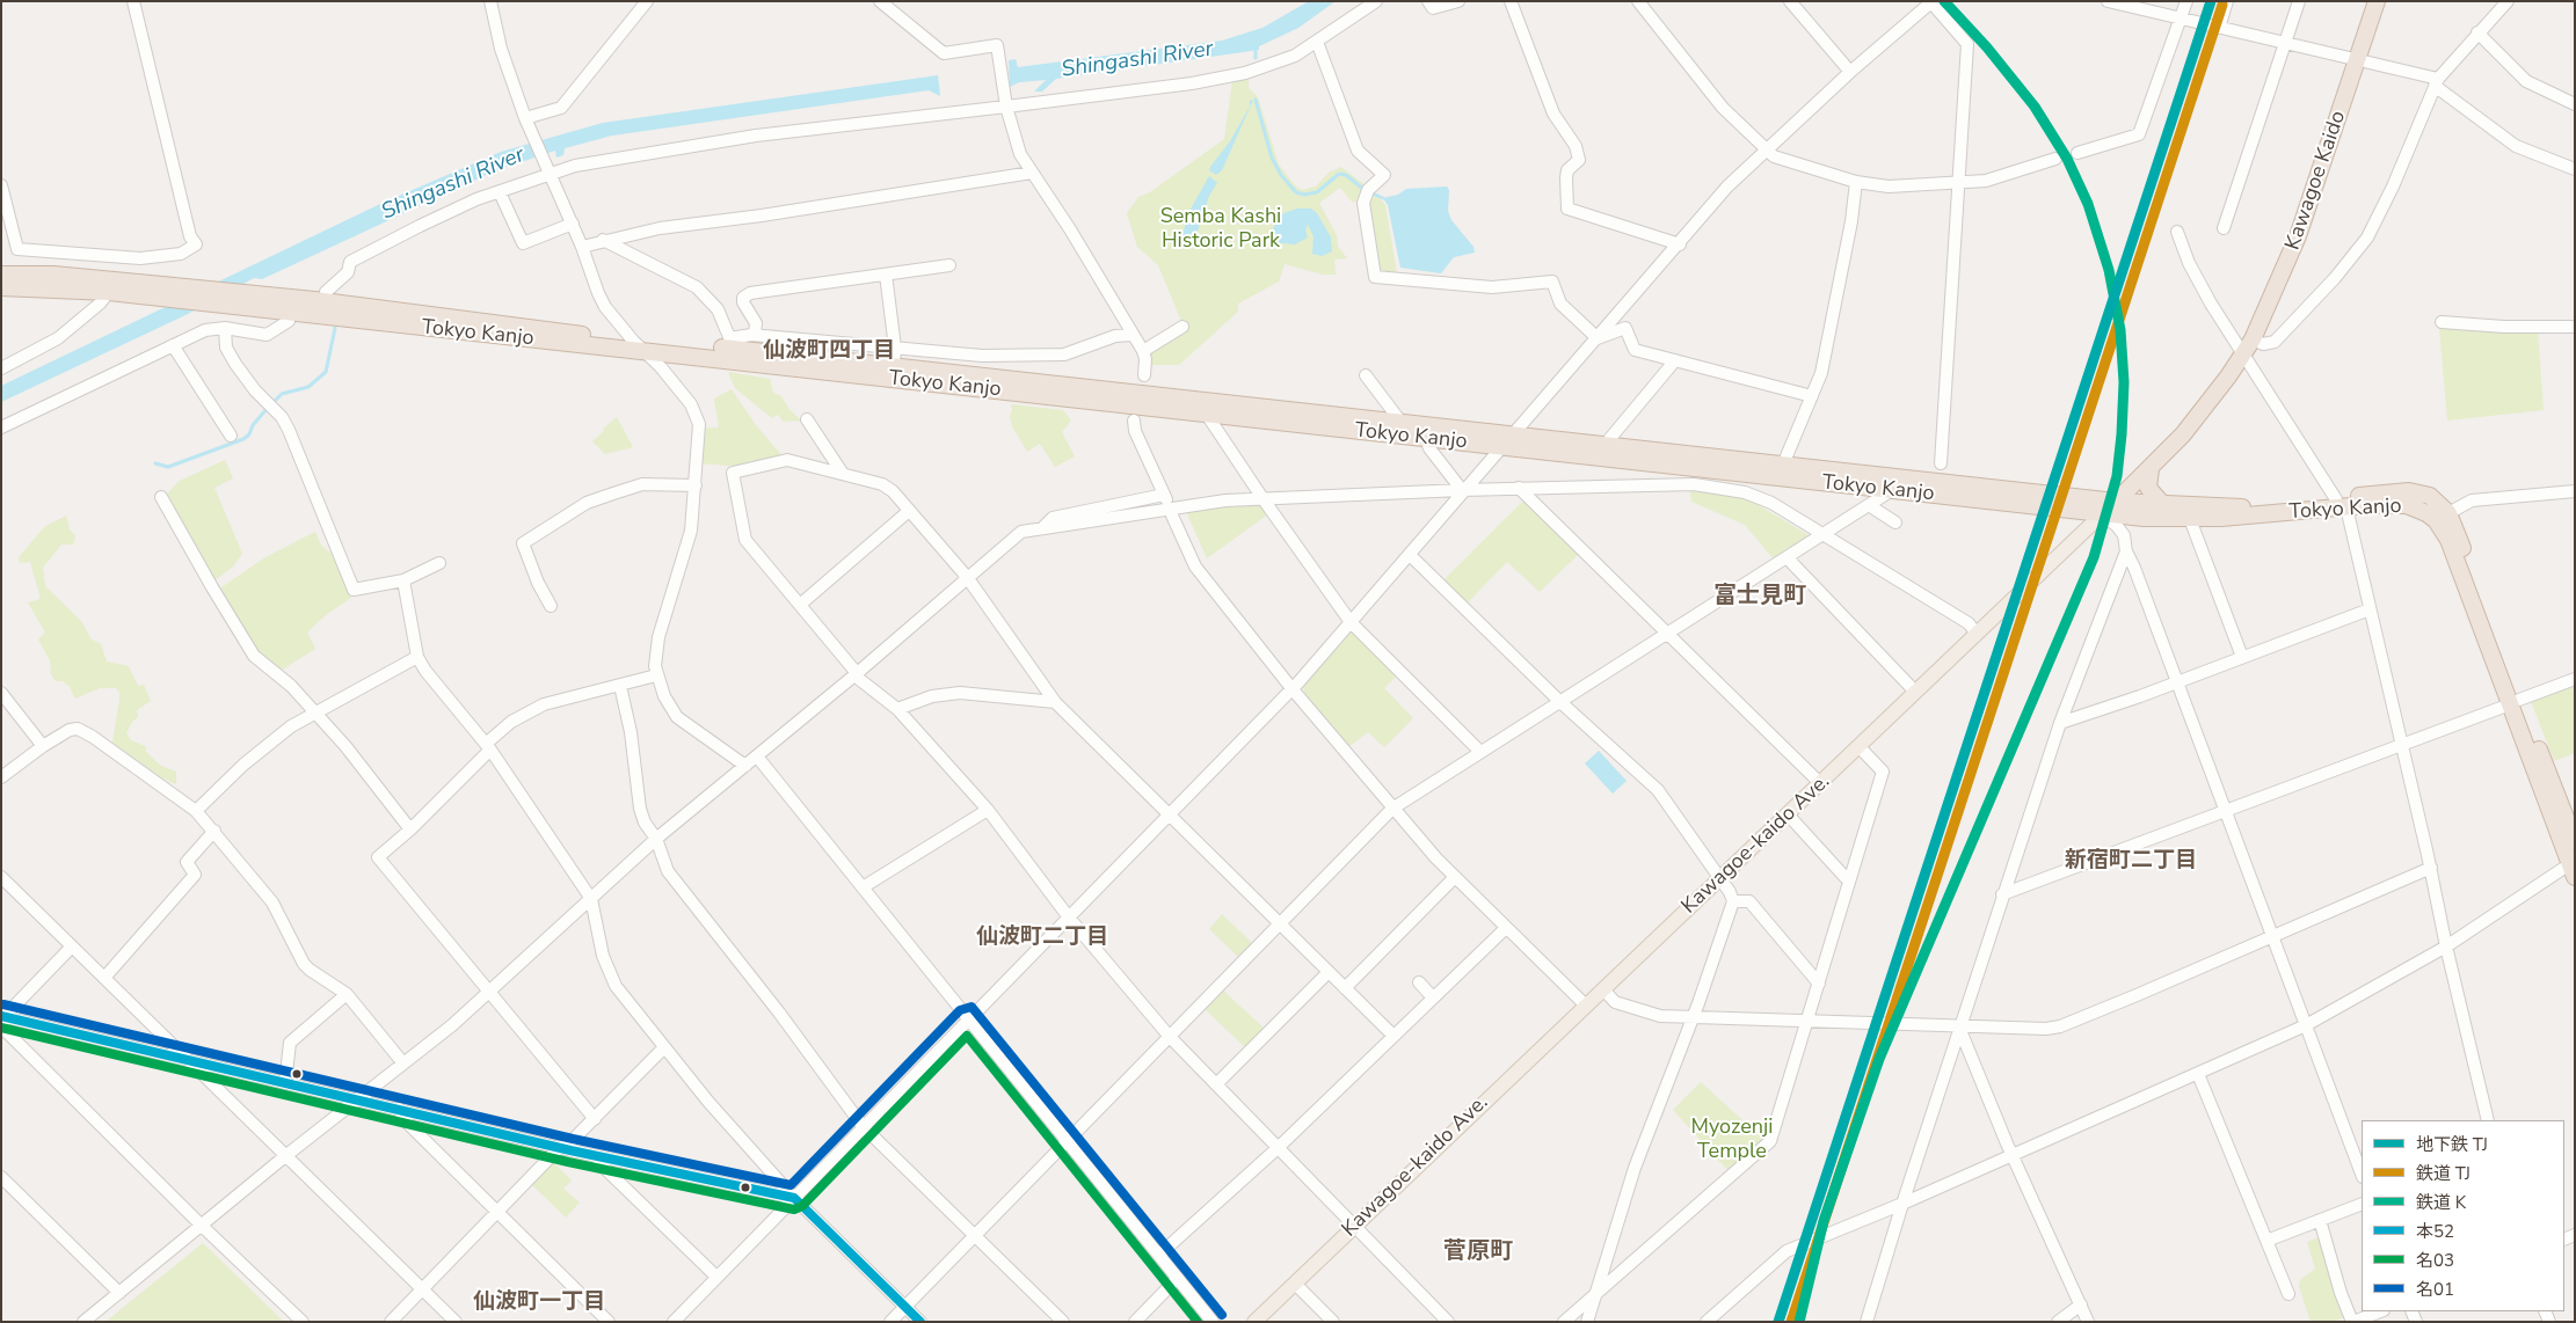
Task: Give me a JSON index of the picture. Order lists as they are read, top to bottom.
{
  "streets": {
    "highway": ["Kawagoe Kaido", "Tokyo Kanjo", "Kawagoe-kaido Ave."]
  },
  "crossings": [
    ["Kawagoe Kaido", "Kawagoe-kaido Ave."],
    ["Tokyo Kanjo", "Kawagoe-kaido Ave."]
  ],
  "districts": [
    "仙波町四丁目",
    "富士見町",
    "新宿町二丁目",
    "仙波町二丁目",
    "菅原町",
    "仙波町一丁目"
  ],
  "water": ["Shingashi River"],
  "parks": ["Semba Kashi Historic Park", "Myozenji Temple"],
  "lines": [
    "metro line TJ",
    "rail line K",
    "rail line TJ",
    "transit line 名01",
    "transit line 本52",
    "transit line 名03"
  ],
  "legend": [
    "地下鉄 TJ",
    "鉄道 TJ",
    "鉄道 K",
    "本52",
    "名03",
    "名01"
  ]
}
